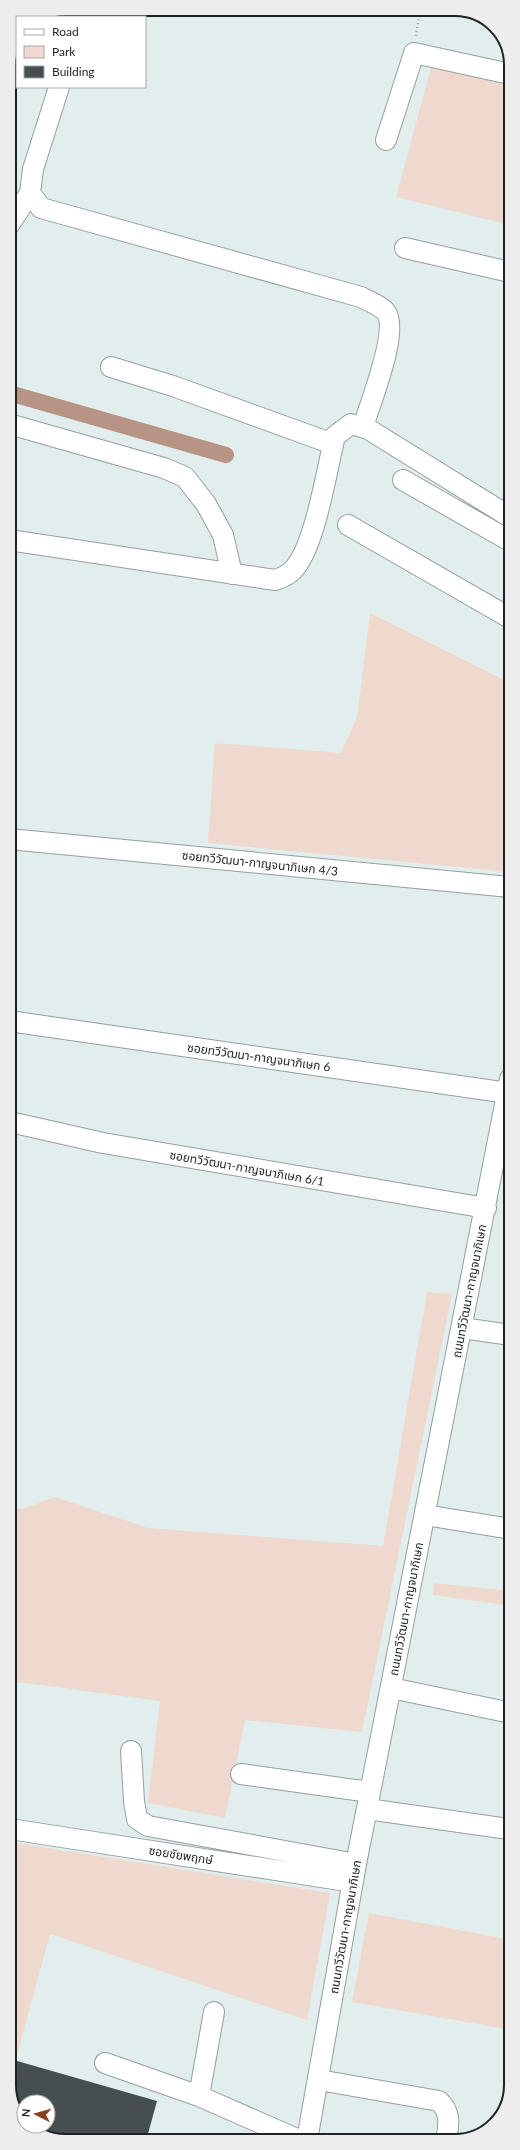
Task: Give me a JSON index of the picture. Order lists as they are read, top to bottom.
{
  "streets": {
    "street": [
      "ซอยทวีวัฒนา-กาญจนาภิเษก 4/3",
      "ซอยทวีวัฒนา-กาญจนาภิเษก 6",
      "ซอยทวีวัฒนา-กาญจนาภิเษก 6/1",
      "ถนนทวีวัฒนา-กาญจนาภิเษก",
      "ซอยชัยพฤกษ์"
    ]
  },
  "crossings": [
    ["ซอยทวีวัฒนา-กาญจนาภิเษก 6/1", "ถนนทวีวัฒนา-กาญจนาภิเษก"],
    ["ถนนทวีวัฒนา-กาญจนาภิเษก", "ซอยชัยพฤกษ์"]
  ],
  "legend": ["Road", "Park", "Building"],
  "north": "left"
}
